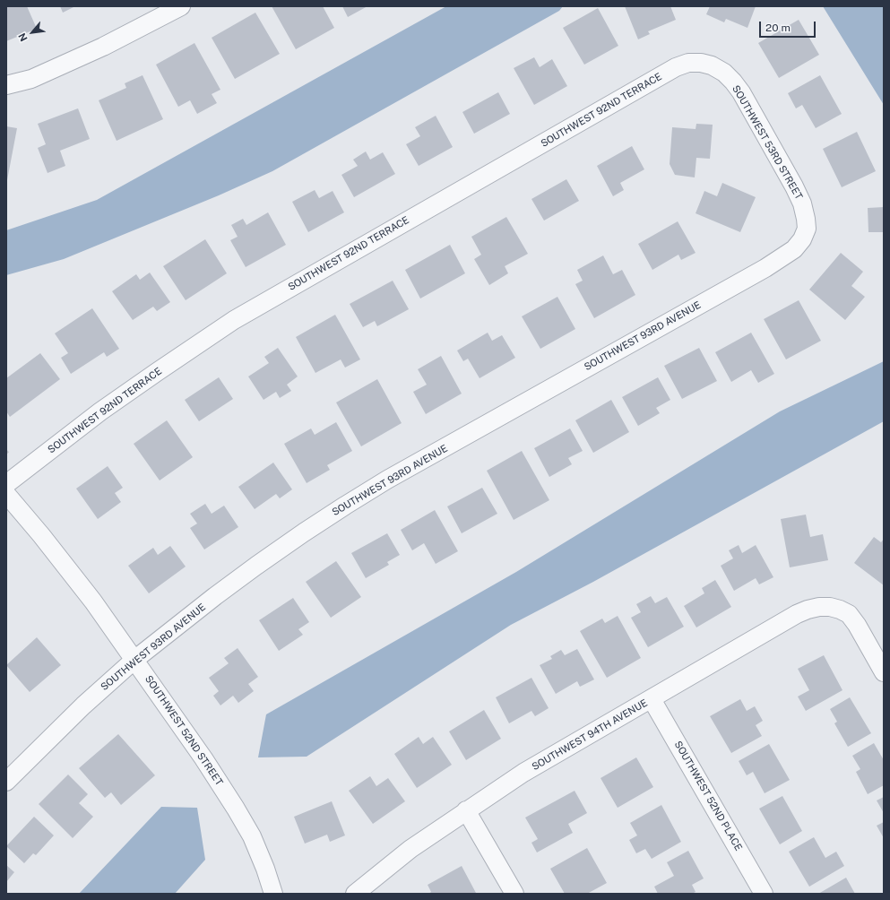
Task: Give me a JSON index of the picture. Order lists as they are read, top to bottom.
{
  "streets": {
    "street": [
      "SOUTHWEST 92ND TERRACE",
      "SOUTHWEST 53RD STREET",
      "SOUTHWEST 93RD AVENUE",
      "SOUTHWEST 52ND STREET",
      "SOUTHWEST 94TH AVENUE",
      "SOUTHWEST 52ND PLACE"
    ]
  },
  "crossings": [
    ["SOUTHWEST 92ND TERRACE", "SOUTHWEST 53RD STREET"],
    ["SOUTHWEST 53RD STREET", "SOUTHWEST 93RD AVENUE"],
    ["SOUTHWEST 93RD AVENUE", "SOUTHWEST 52ND STREET"],
    ["SOUTHWEST 94TH AVENUE", "SOUTHWEST 52ND PLACE"]
  ],
  "scale_bar": "20 m",
  "north": "bottom left"
}
